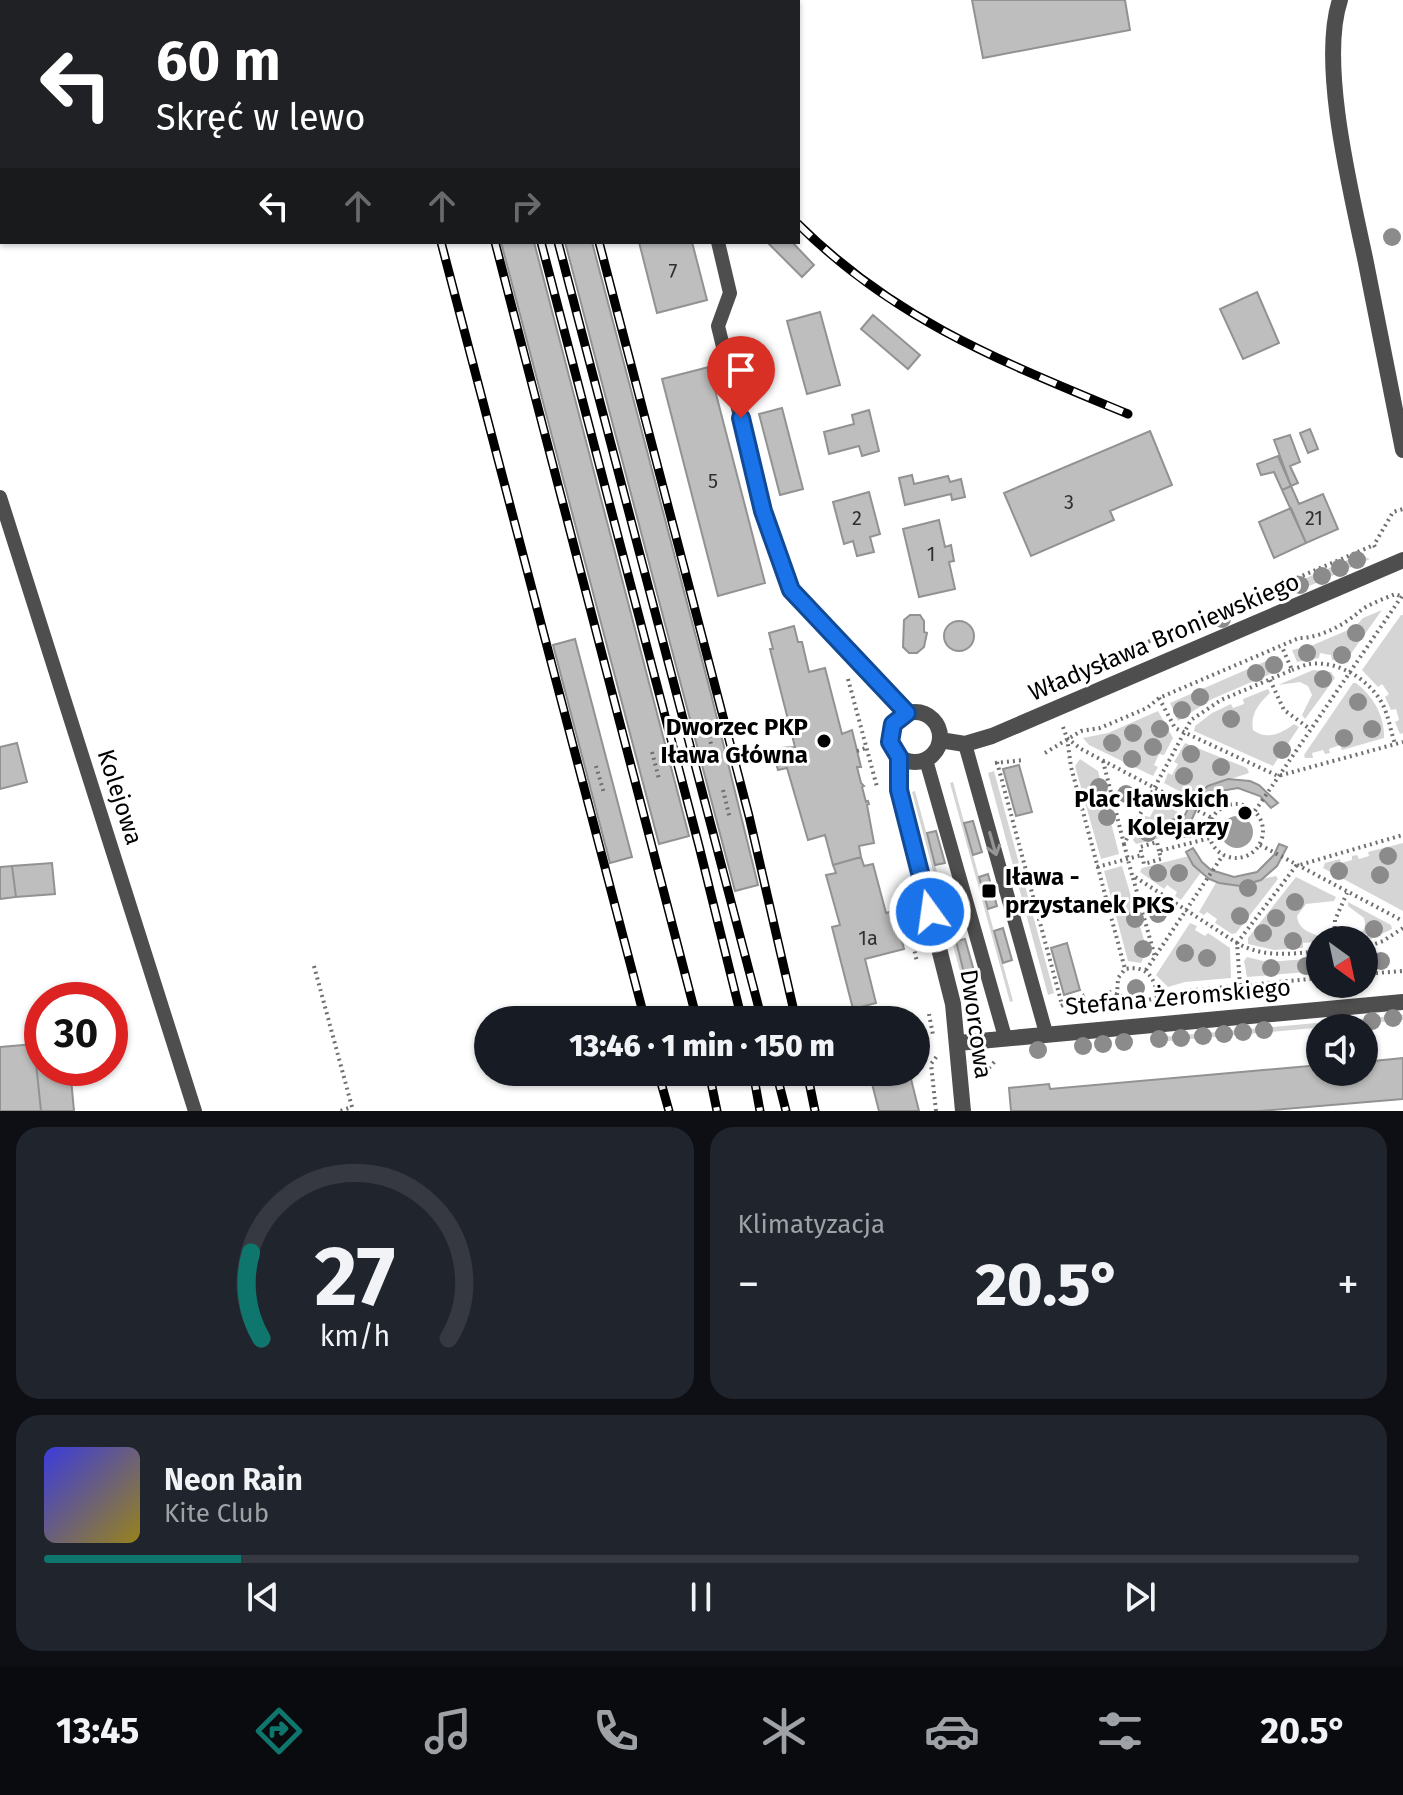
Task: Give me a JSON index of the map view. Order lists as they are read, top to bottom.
{
  "streets": {
    "street": ["Władysława Broniewskiego", "Stefana Żeromskiego", "Dworcowa"],
    "lane": ["Kolejowa"]
  },
  "crossings": [
    ["Władysława Broniewskiego", "Dworcowa"],
    ["Stefana Żeromskiego", "Dworcowa"]
  ],
  "places": {
    "other": ["Dworzec PKP Iława Główna", "Plac Iławskich Kolejarzy"],
    "transit": ["Iława - przystanek PKS"]
  },
  "house_numbers": [
    "7",
    "5",
    "3",
    "2",
    "21",
    "1",
    "1a"
  ],
  "north": "bottom right",
  "page": {
    "turn": ["60 m", "Skręć w lewo"],
    "limit": "30",
    "trip": "13:46 · 1 min · 150 m",
    "tile": "Klimatyzacja",
    "heat": ["−", "20.5°", "+"],
    "song": ["Neon Rain", "Kite Club"],
    "tabs": ["13:45", "20.5°"],
    "gauge": ["27", "km/h"]
  }
}
